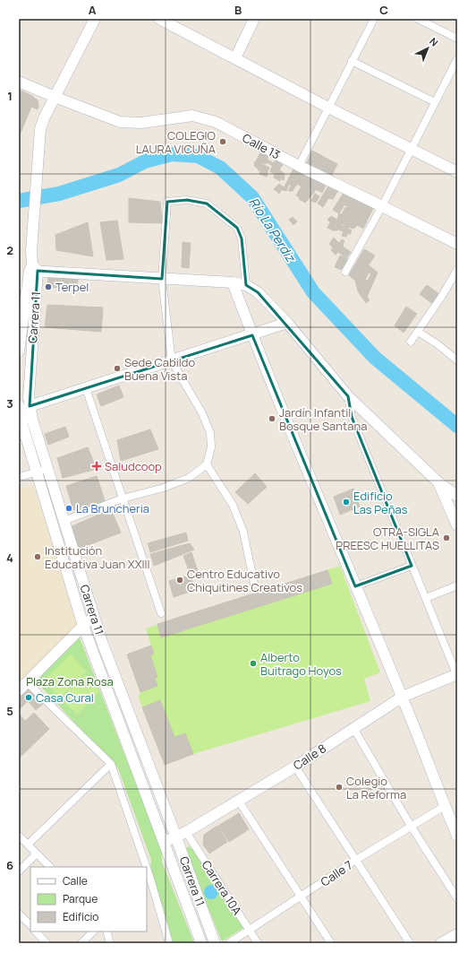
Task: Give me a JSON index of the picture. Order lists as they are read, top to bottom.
{
  "streets": {
    "street": [
      "Calle 13",
      "Carrera 11",
      "Calle 8",
      "Calle 7",
      "Carrera 10A"
    ]
  },
  "crossings": [
    ["Calle 13", "Carrera 11"],
    ["Carrera 11", "Calle 8"],
    ["Carrera 11", "Carrera 10A"],
    ["Calle 8", "Carrera 10A"],
    ["Calle 7", "Carrera 10A"]
  ],
  "water": ["Río La Perdiz"],
  "parks": ["Plaza Zona Rosa"],
  "places": {
    "other": [
      "COLEGIO LAURA VICUÑA",
      "Terpel",
      "Sede Cabildo Buena Vista",
      "Jardín Infantil Bosque Santana",
      "Edificio Las Peñas",
      "La Bruncheria",
      "OTRA-SIGLA PREESC HUELLITAS",
      "Institución Educativa Juan XXIII",
      "Centro Educativo Chiquitines Creativos",
      "Alberto Buitrago Hoyos",
      "Casa Cural",
      "Colegio La Reforma"
    ],
    "health": ["Saludcoop"]
  },
  "legend": ["Calle", "Parque", "Edificio"],
  "north": "top right",
  "grid": {
    "columns": ["A", "B", "C"],
    "rows": [
      "1",
      "2",
      "3",
      "4",
      "5",
      "6"
    ]
  }
}
